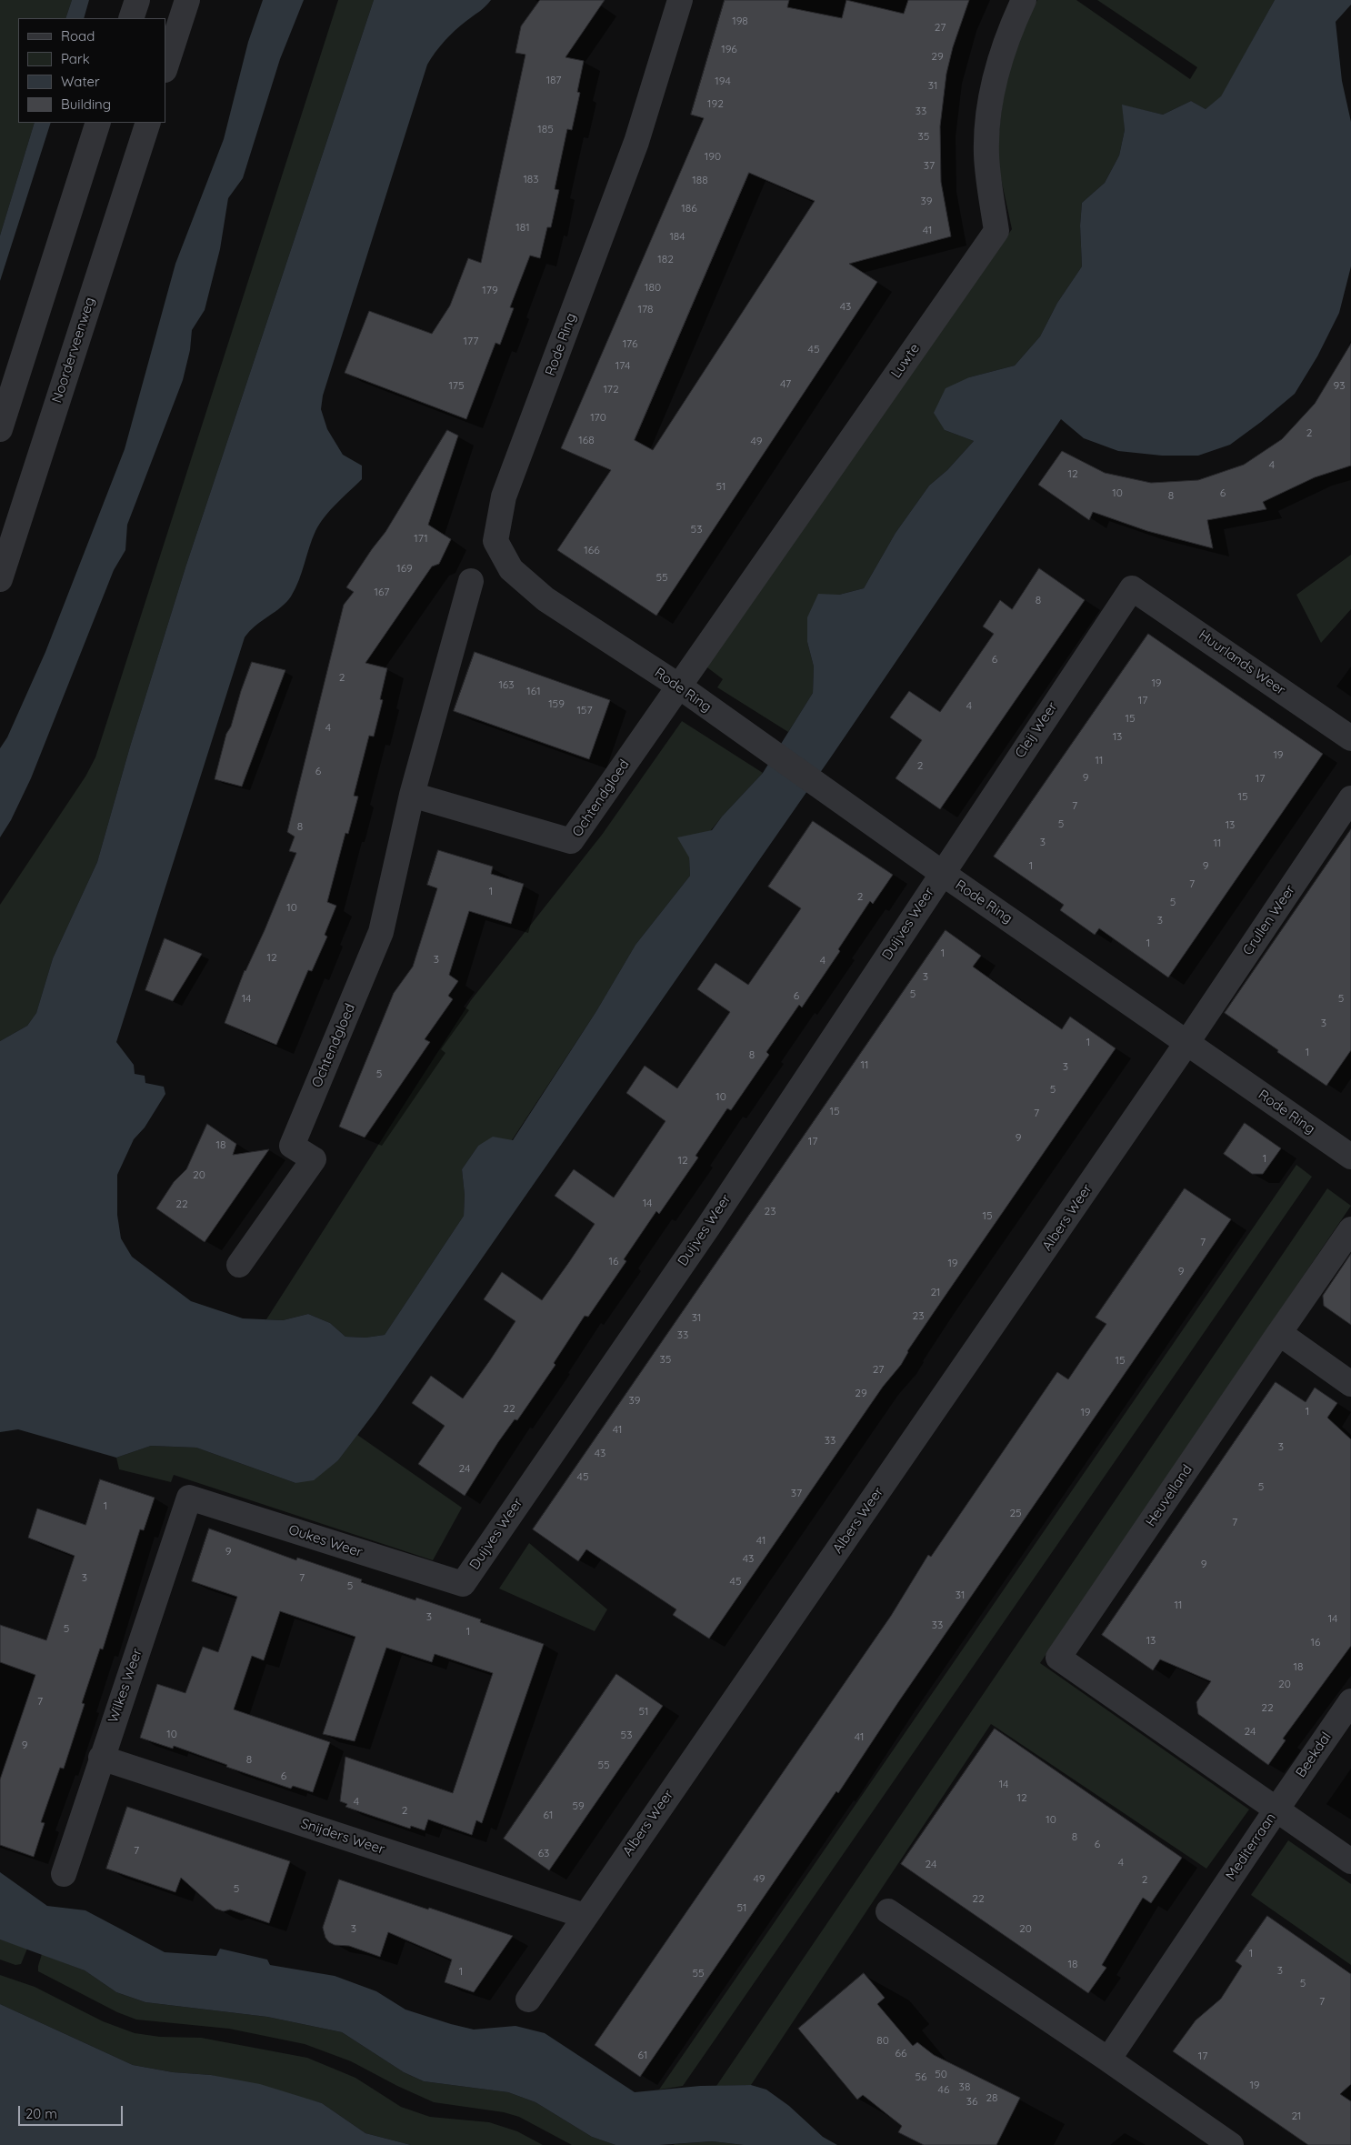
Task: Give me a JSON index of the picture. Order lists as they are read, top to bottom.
{
  "streets": {
    "street": [
      "Rode Ring",
      "Noorderveenweg",
      "Luwte",
      "Huurlands Weer",
      "Cleij Weer",
      "Ochtendgloed",
      "Crullen Weer",
      "Duijves Weer",
      "Albers Weer",
      "Heuvelland",
      "Oukes Weer",
      "Wilkes Weer",
      "Beekdal",
      "Snijders Weer",
      "Mediterraan"
    ]
  },
  "crossings": [
    ["Rode Ring", "Luwte"],
    ["Rode Ring", "Cleij Weer"],
    ["Rode Ring", "Ochtendgloed"],
    ["Rode Ring", "Crullen Weer"],
    ["Rode Ring", "Duijves Weer"],
    ["Rode Ring", "Albers Weer"],
    ["Luwte", "Ochtendgloed"],
    ["Huurlands Weer", "Cleij Weer"],
    ["Cleij Weer", "Duijves Weer"],
    ["Crullen Weer", "Albers Weer"],
    ["Duijves Weer", "Oukes Weer"],
    ["Albers Weer", "Snijders Weer"],
    ["Heuvelland", "Mediterraan"],
    ["Oukes Weer", "Wilkes Weer"],
    ["Wilkes Weer", "Snijders Weer"],
    ["Beekdal", "Mediterraan"]
  ],
  "house_numbers": [
    "198",
    "27",
    "196",
    "29",
    "187",
    "194",
    "31",
    "192",
    "33",
    "185",
    "35",
    "190",
    "37",
    "183",
    "188",
    "39",
    "186",
    "181",
    "41",
    "184",
    "182",
    "180",
    "179",
    "43",
    "178",
    "177",
    "176",
    "45",
    "174",
    "47",
    "175",
    "93",
    "172",
    "170",
    "2",
    "168",
    "49",
    "4",
    "12",
    "51",
    "10",
    "6",
    "8",
    "53",
    "171",
    "166",
    "169",
    "55",
    "167",
    "8",
    "6",
    "2",
    "19",
    "163",
    "161",
    "17",
    "159",
    "4",
    "157",
    "15",
    "4",
    "13",
    "19",
    "11",
    "2",
    "6",
    "9",
    "17",
    "15",
    "7",
    "5",
    "13",
    "8",
    "3",
    "11",
    "1",
    "9",
    "7",
    "1",
    "2",
    "5",
    "10",
    "3",
    "1",
    "1",
    "12",
    "3",
    "4",
    "3",
    "5",
    "6",
    "14",
    "5",
    "3",
    "1",
    "1",
    "8",
    "11",
    "3",
    "5",
    "5",
    "10",
    "15",
    "7",
    "9",
    "17",
    "18",
    "1",
    "12",
    "20",
    "14",
    "22",
    "23",
    "15",
    "7",
    "16",
    "19",
    "9",
    "21",
    "23",
    "31",
    "33",
    "35",
    "15",
    "27",
    "29",
    "39",
    "22",
    "1",
    "19",
    "41",
    "33",
    "3",
    "43",
    "24",
    "45",
    "5",
    "37",
    "1",
    "25",
    "7",
    "41",
    "9",
    "43",
    "9",
    "3",
    "7",
    "45",
    "5",
    "31",
    "11",
    "3",
    "14",
    "33",
    "5",
    "1",
    "13",
    "16",
    "18",
    "20",
    "7",
    "22",
    "51",
    "24",
    "10",
    "53",
    "41",
    "9",
    "8",
    "55",
    "6",
    "14",
    "12",
    "4",
    "59",
    "2",
    "61",
    "10",
    "8",
    "6",
    "7",
    "63",
    "4",
    "24",
    "49",
    "2",
    "5",
    "22",
    "51",
    "3",
    "20",
    "1",
    "18",
    "3",
    "1",
    "55",
    "5",
    "7",
    "80",
    "66",
    "61",
    "17",
    "50",
    "56",
    "19",
    "38",
    "46",
    "28",
    "36",
    "21"
  ],
  "legend": [
    "Road",
    "Park",
    "Water",
    "Building"
  ],
  "scale_bar": "20 m"
}
